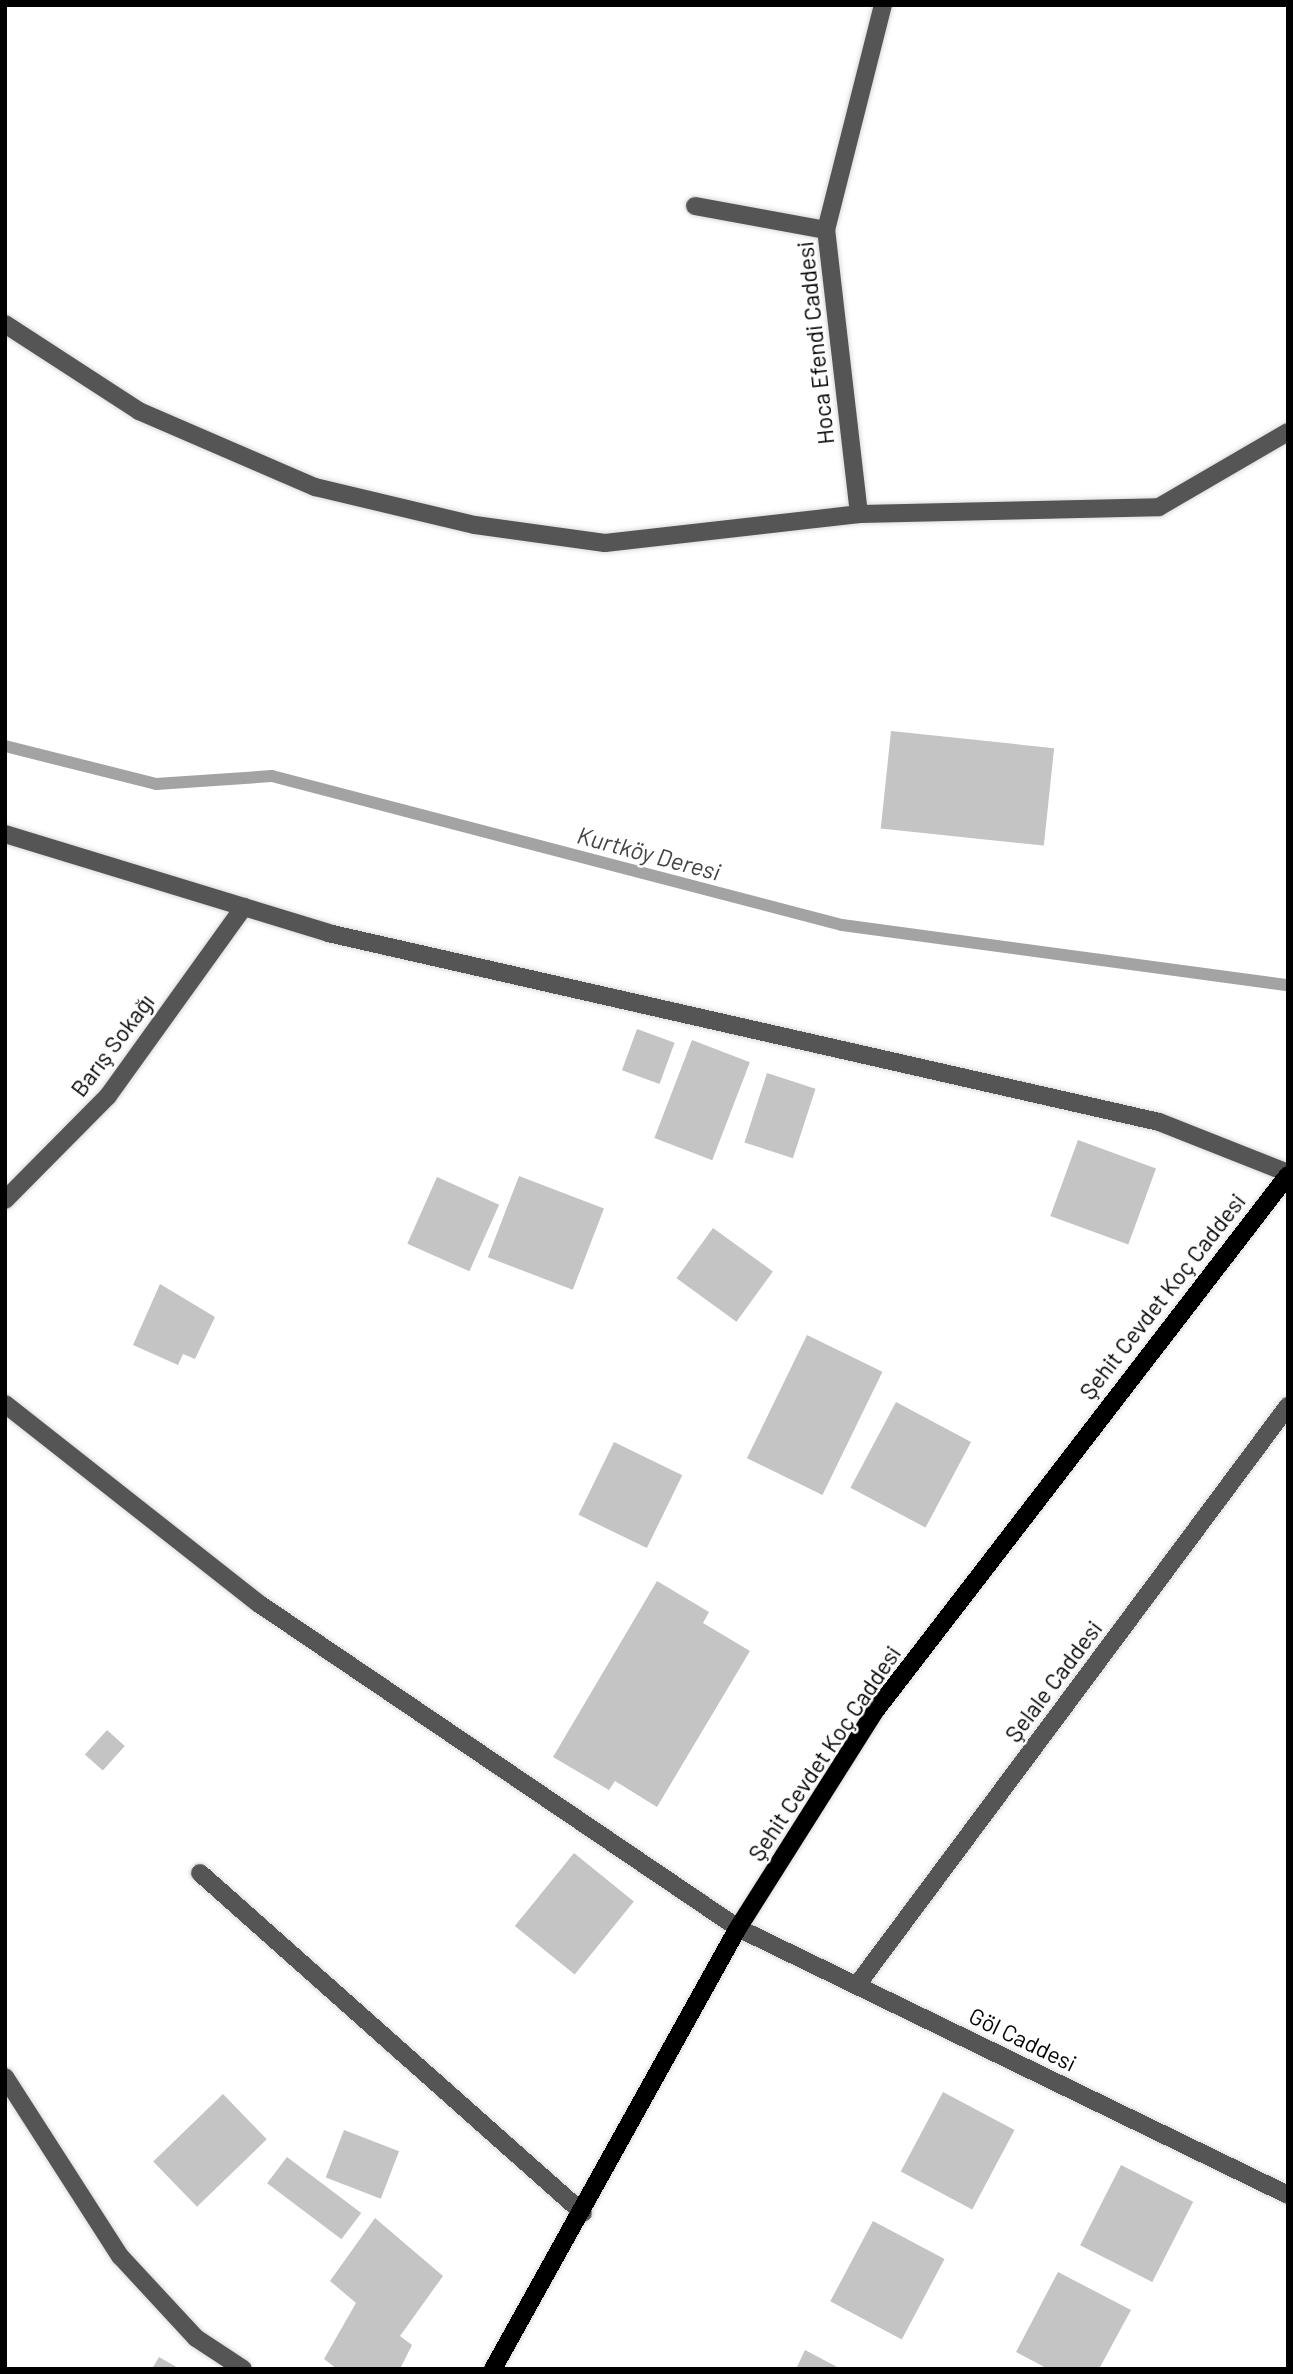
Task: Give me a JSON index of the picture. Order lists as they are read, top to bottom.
{
  "streets": {
    "main road": ["Şehit Cevdet Koç Caddesi"],
    "street": [
      "Hoca Efendi Caddesi",
      "Barış Sokağı",
      "Şelale Caddesi",
      "Göl Caddesi"
    ]
  },
  "crossings": [
    ["Şehit Cevdet Koç Caddesi", "Göl Caddesi"],
    ["Şelale Caddesi", "Göl Caddesi"]
  ],
  "water": ["Kurtköy Deresi"]
}
